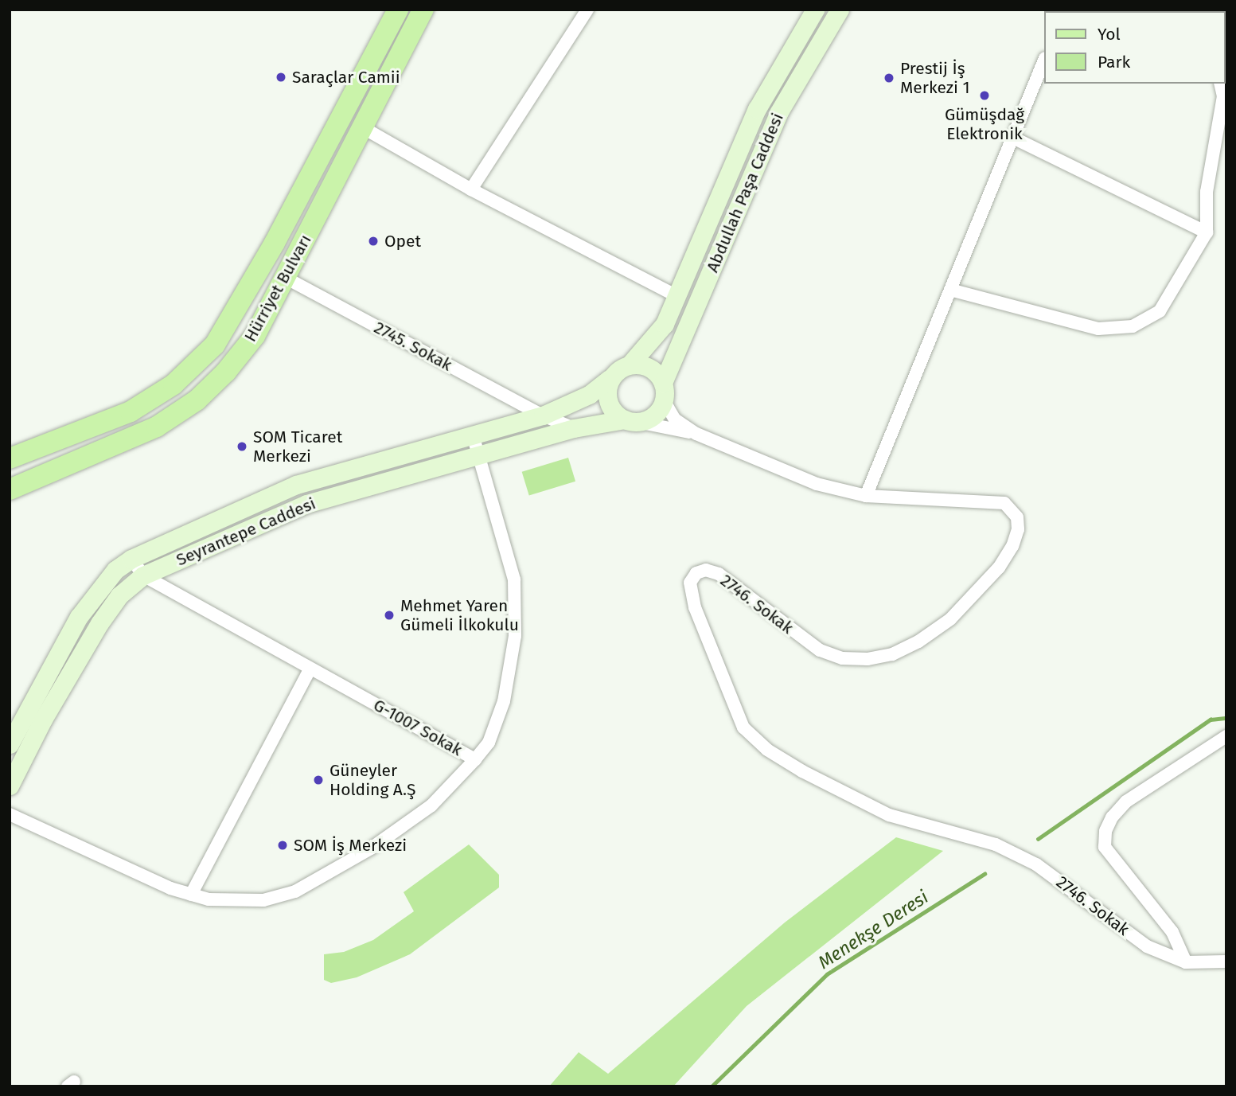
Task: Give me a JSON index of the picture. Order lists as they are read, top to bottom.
{
  "streets": {
    "main road": ["Abdullah Paşa Caddesi", "Hürriyet Bulvarı", "Seyrantepe Caddesi"],
    "street": ["2745. Sokak", "2746. Sokak", "G-1007 Sokak"]
  },
  "crossings": [
    ["Abdullah Paşa Caddesi", "Seyrantepe Caddesi"],
    ["Hürriyet Bulvarı", "2745. Sokak"],
    ["2745. Sokak", "Seyrantepe Caddesi"],
    ["Seyrantepe Caddesi", "G-1007 Sokak"]
  ],
  "water": ["Menekşe Deresi"],
  "places": [
    "Saraçlar Camii",
    "Prestij İş Merkezi 1",
    "Gümüşdağ Elektronik",
    "Opet",
    "SOM Ticaret Merkezi",
    "Mehmet Yaren Gümeli İlkokulu",
    "Güneyler Holding A.Ş",
    "SOM İş Merkezi"
  ],
  "legend": ["Yol", "Park"]
}
